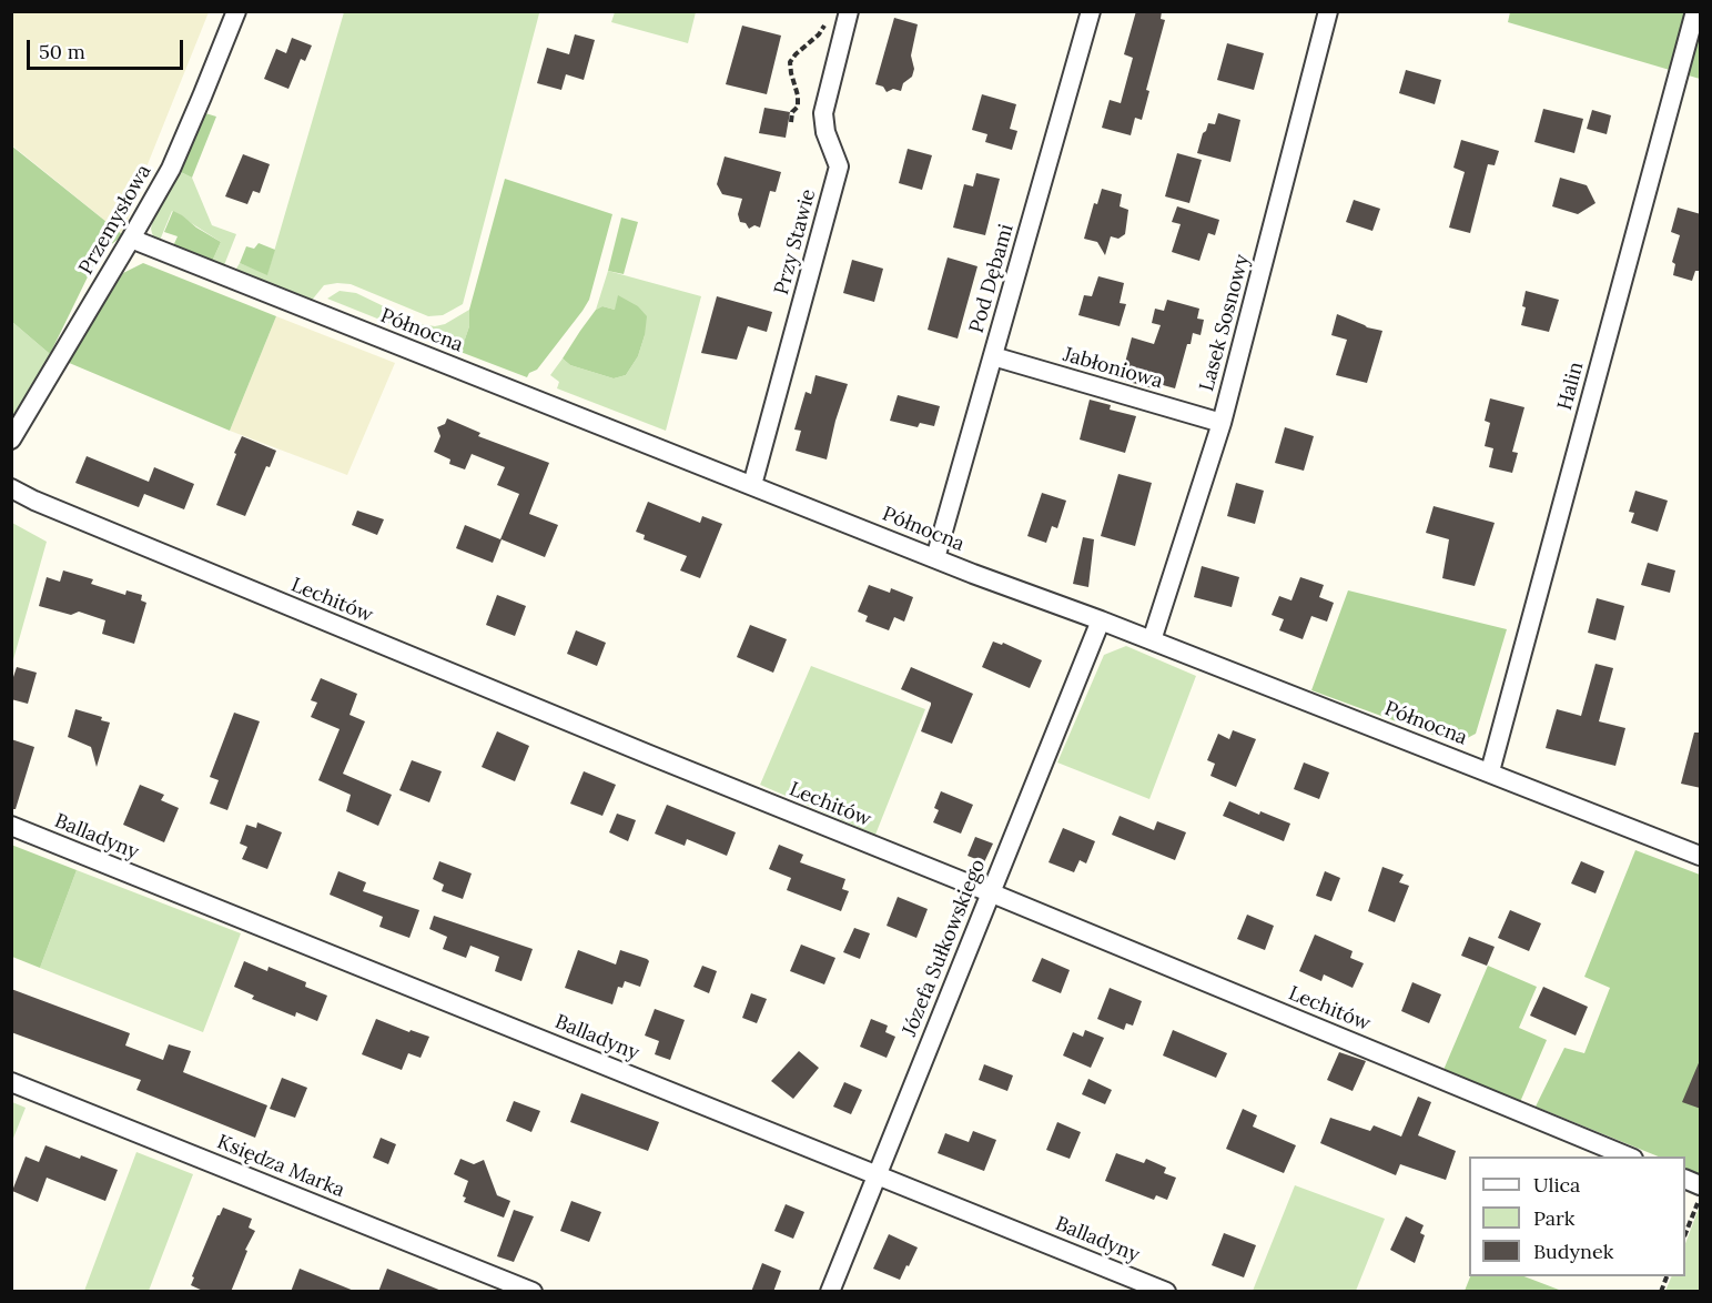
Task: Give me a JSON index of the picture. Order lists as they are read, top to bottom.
{
  "streets": {
    "street": [
      "Przemysłowa",
      "Przy Stawie",
      "Pod Dębami",
      "Lasek Sosnowy",
      "Północna",
      "Jabłoniowa",
      "Halin",
      "Lechitów",
      "Balladyny",
      "Józefa Sułkowskiego",
      "Księdza Marka"
    ]
  },
  "crossings": [
    ["Przemysłowa", "Północna"],
    ["Przy Stawie", "Północna"],
    ["Pod Dębami", "Północna"],
    ["Pod Dębami", "Jabłoniowa"],
    ["Lasek Sosnowy", "Północna"],
    ["Lasek Sosnowy", "Jabłoniowa"],
    ["Północna", "Halin"],
    ["Północna", "Józefa Sułkowskiego"],
    ["Lechitów", "Józefa Sułkowskiego"],
    ["Balladyny", "Józefa Sułkowskiego"]
  ],
  "legend": ["Ulica", "Park", "Budynek"],
  "scale_bar": "50 m"
}
